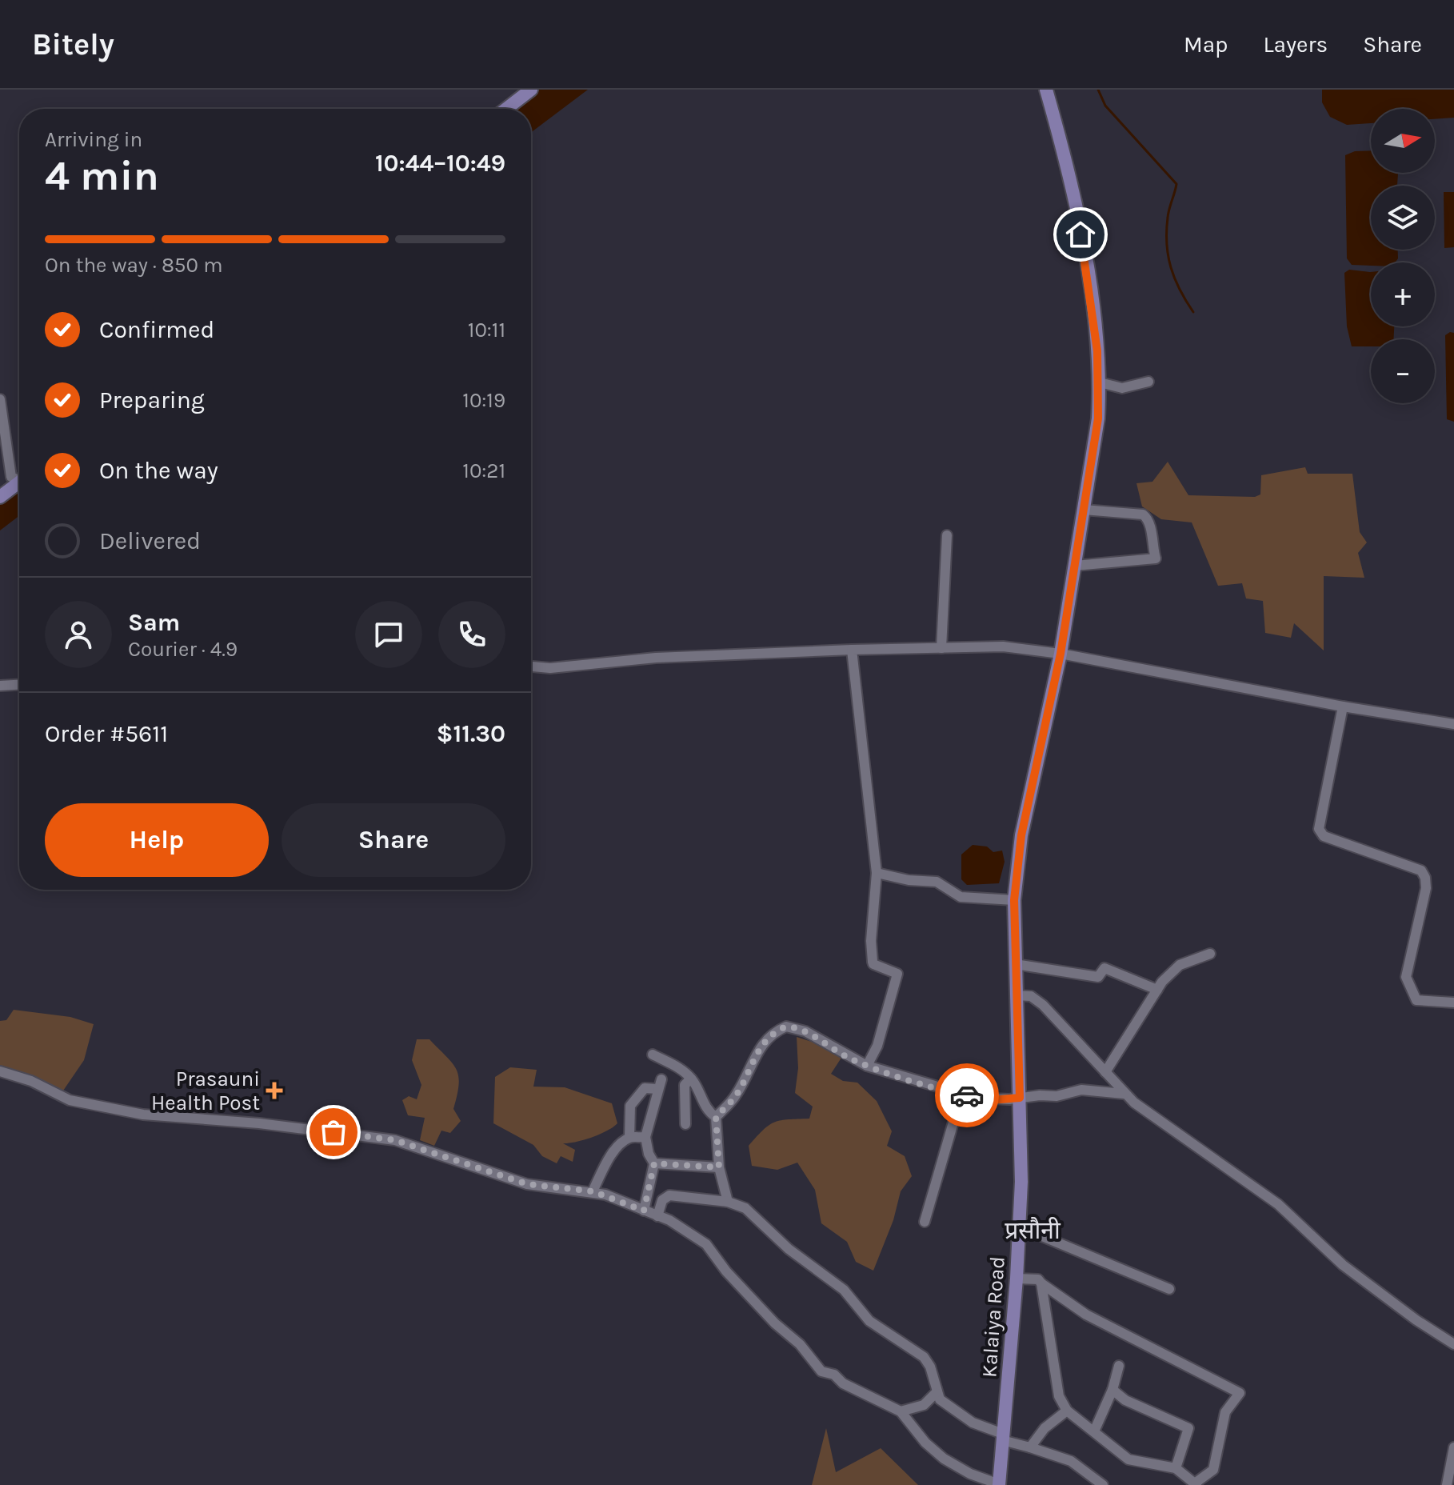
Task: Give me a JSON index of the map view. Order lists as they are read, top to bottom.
{
  "streets": {
    "main road": ["Kalaiya Road"]
  },
  "districts": ["प्रसौनी"],
  "places": {
    "health": ["Prasauni Health Post"]
  },
  "north": "right",
  "page": {
    "header": "Bitely",
    "nav": ["Map", "Layers", "Share"],
    "map_buttons": ["+", "−"],
    "heading": ["4 min", "Arriving in", "10:44–10:49"],
    "panel": [
      "Sam",
      "Courier · 4.9",
      "Order #5611",
      "$11.30"
    ],
    "bar": "On the way · 850 m",
    "list": [
      ["Confirmed", "10:11"],
      ["Preparing", "10:19"],
      ["On the way", "10:21"],
      "Delivered"
    ],
    "buttons": ["Help", "Share"]
  }
}
